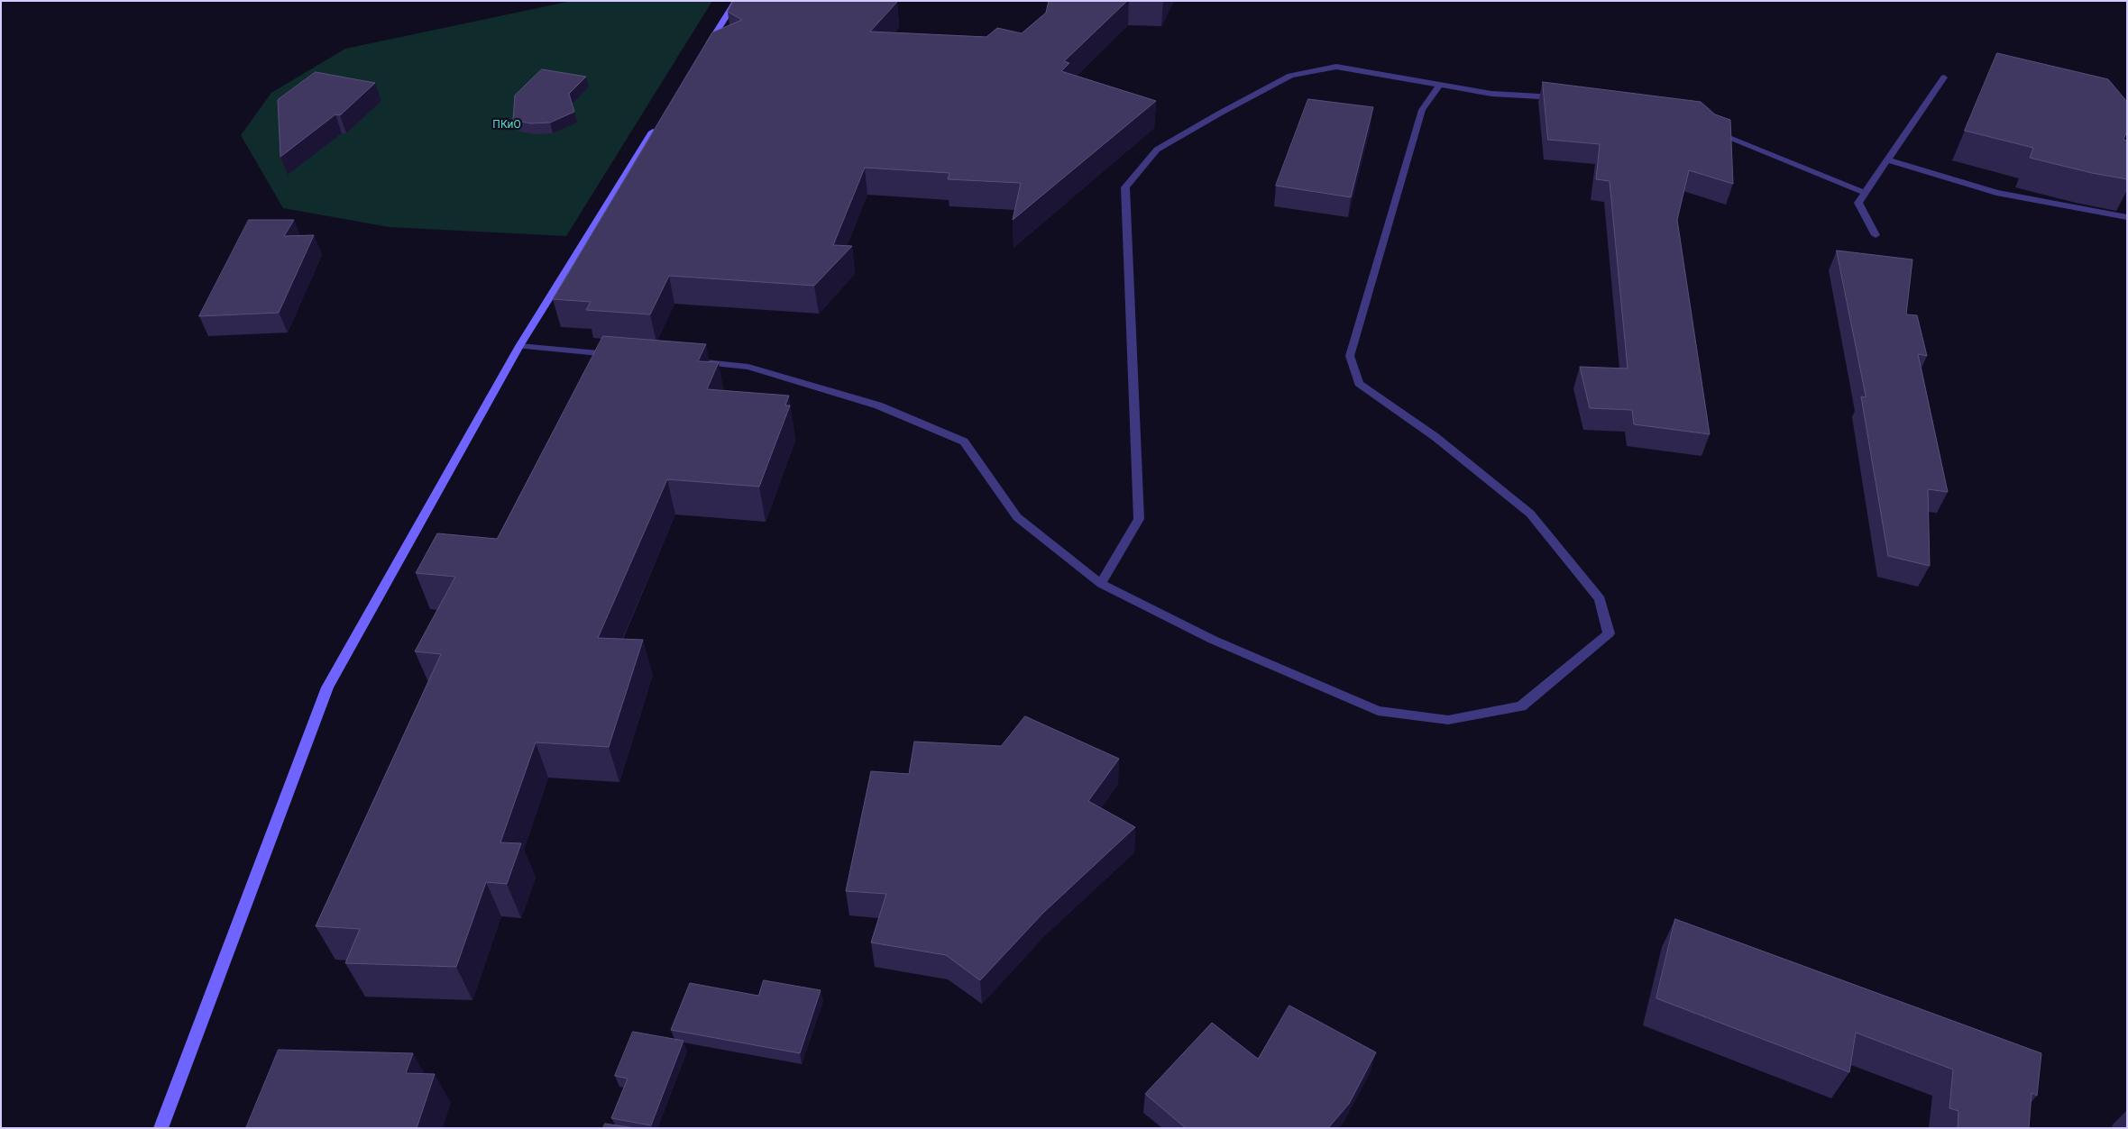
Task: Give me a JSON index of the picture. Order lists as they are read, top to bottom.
{
  "parks": ["ПКиО"]
}
